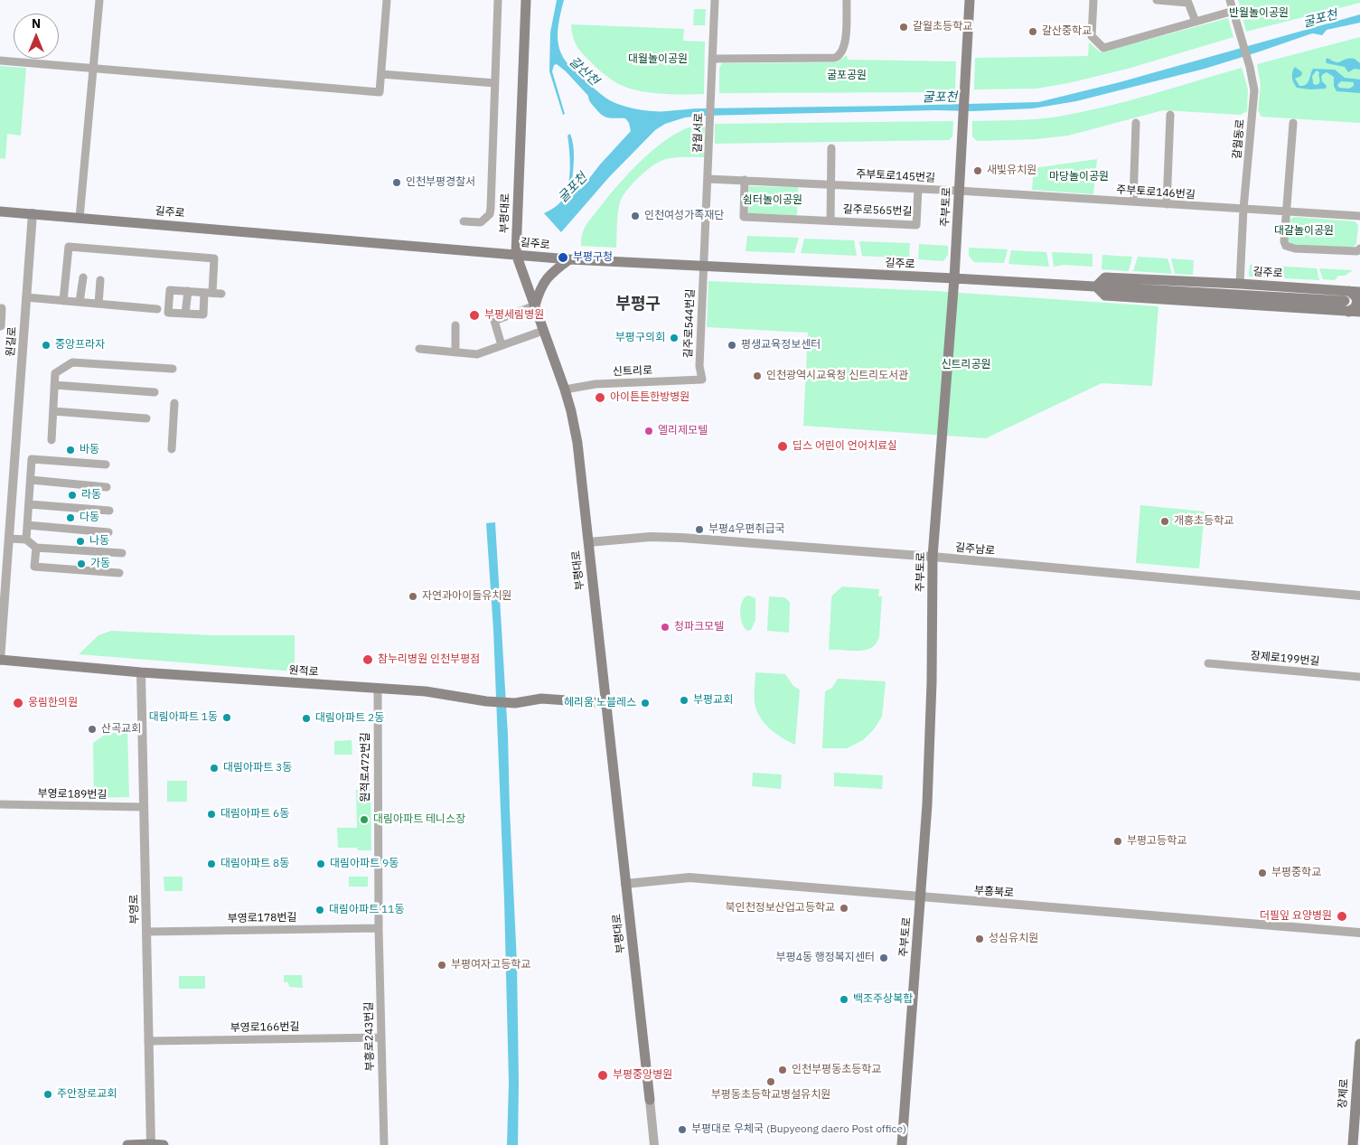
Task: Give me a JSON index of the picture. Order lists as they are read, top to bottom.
{
  "streets": {
    "main road": [
      "주부토로",
      "길주로",
      "부평대로",
      "원적로",
      "장제로"
    ],
    "street": [
      "갈월서로",
      "갈월동로",
      "주부토로145번길",
      "주부토로146번길",
      "길주로565번길",
      "길주로544번길",
      "원길로",
      "신트리로",
      "길주남로",
      "장제로199번길",
      "원적로472번길",
      "부영로189번길",
      "부흥북로",
      "부영로",
      "부영로178번길",
      "부영로166번길",
      "부흥로243번길"
    ]
  },
  "crossings": [
    ["갈월서로", "주부토로145번길"],
    ["갈월서로", "길주로"],
    ["갈월서로", "길주로544번길"],
    ["갈월동로", "주부토로146번길"],
    ["갈월동로", "길주로"],
    ["주부토로145번길", "주부토로146번길"],
    ["주부토로145번길", "주부토로"],
    ["주부토로145번길", "길주로565번길"],
    ["주부토로146번길", "주부토로"],
    ["주부토로", "길주로"],
    ["주부토로", "길주남로"],
    ["주부토로", "부흥북로"],
    ["길주로", "부평대로"],
    ["길주로", "길주로544번길"],
    ["길주로", "원길로"],
    ["부평대로", "신트리로"],
    ["부평대로", "길주남로"],
    ["부평대로", "원적로"],
    ["부평대로", "부흥북로"],
    ["길주로544번길", "신트리로"],
    ["원길로", "원적로"],
    ["원적로", "원적로472번길"],
    ["원적로", "부영로"],
    ["원적로472번길", "부영로178번길"],
    ["원적로472번길", "부흥로243번길"],
    ["부영로189번길", "부영로"],
    ["부영로", "부영로178번길"],
    ["부영로", "부영로166번길"],
    ["부영로178번길", "부흥로243번길"],
    ["부영로166번길", "부흥로243번길"]
  ],
  "districts": ["부평구"],
  "water": ["굴포천", "갈산천"],
  "parks": [
    "반월놀이공원",
    "대월놀이공원",
    "굴포공원",
    "마당놀이공원",
    "쉼터놀이공원",
    "대갈놀이공원",
    "신트리공원"
  ],
  "places": [
    "갈월초등학교",
    "갈산중학교",
    "새빛유치원",
    "인천부평경찰서",
    "인천여성가족재단",
    "부평구청",
    "부평세림병원",
    "부평구의회",
    "중앙프라자",
    "평생교육정보센터",
    "인천광역시교육청 신트리도서관",
    "아이튼튼한방병원",
    "엘리제모텔",
    "딥스 어린이 언어치료실",
    "바동",
    "라동",
    "다동",
    "개흥초등학교",
    "부평4우편취급국",
    "나동",
    "가동",
    "자연과아이들유치원",
    "청파크모텔",
    "참누리병원 인천부평점",
    "부평교회",
    "웅림한의원",
    "헤리움 노블레스",
    "대림아파트 1동",
    "대림아파트 2동",
    "산곡교회",
    "대림아파트 3동",
    "대림아파트 6동",
    "대림아파트 테니스장",
    "부평고등학교",
    "대림아파트 8동",
    "대림아파트 9동",
    "부평중학교",
    "북인천정보산업고등학교",
    "대림아파트 11동",
    "더필잎 요양병원",
    "성심유치원",
    "부평4동 행정복지센터",
    "부평여자고등학교",
    "백조주상복합",
    "인천부평동초등학교",
    "부평중앙병원",
    "부평동초등학교병설유치원",
    "주안장로교회",
    "부평대로 우체국 (Bupyeong daero Post office)"
  ],
  "north": "top"
}
